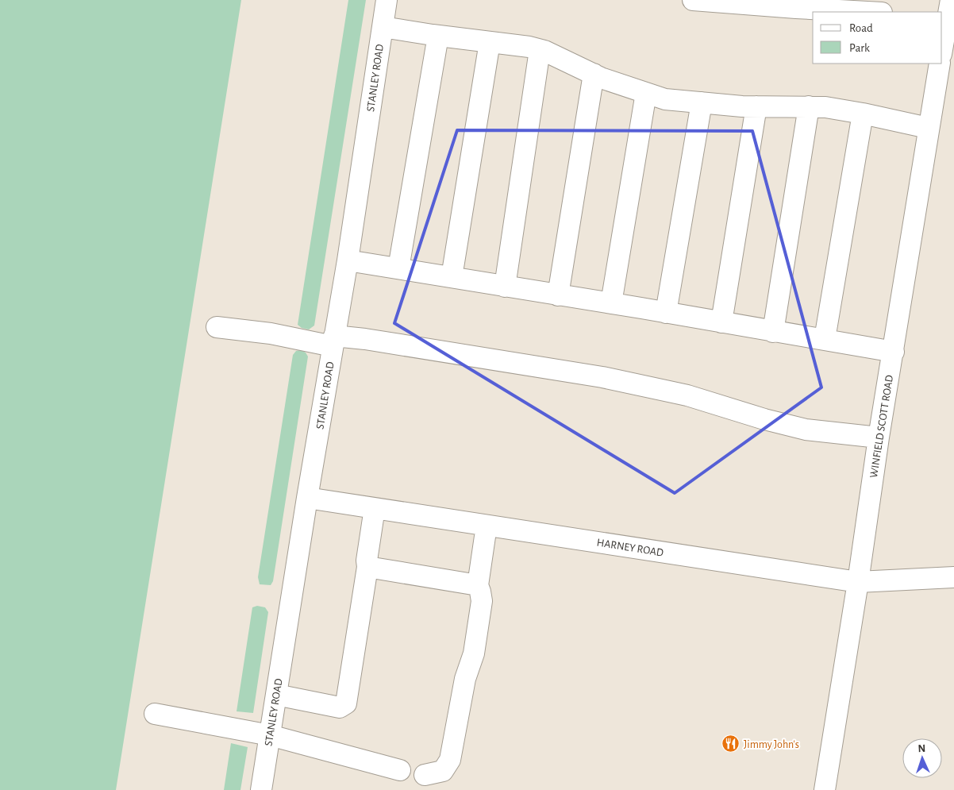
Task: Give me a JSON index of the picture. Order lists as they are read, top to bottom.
{
  "streets": {
    "street": ["STANLEY ROAD", "WINFIELD SCOTT ROAD", "HARNEY ROAD"]
  },
  "crossings": [
    ["STANLEY ROAD", "HARNEY ROAD"],
    ["WINFIELD SCOTT ROAD", "HARNEY ROAD"]
  ],
  "places": {
    "restaurant": ["Jimmy John's"]
  },
  "legend": ["Road", "Park"],
  "north": "top"
}
